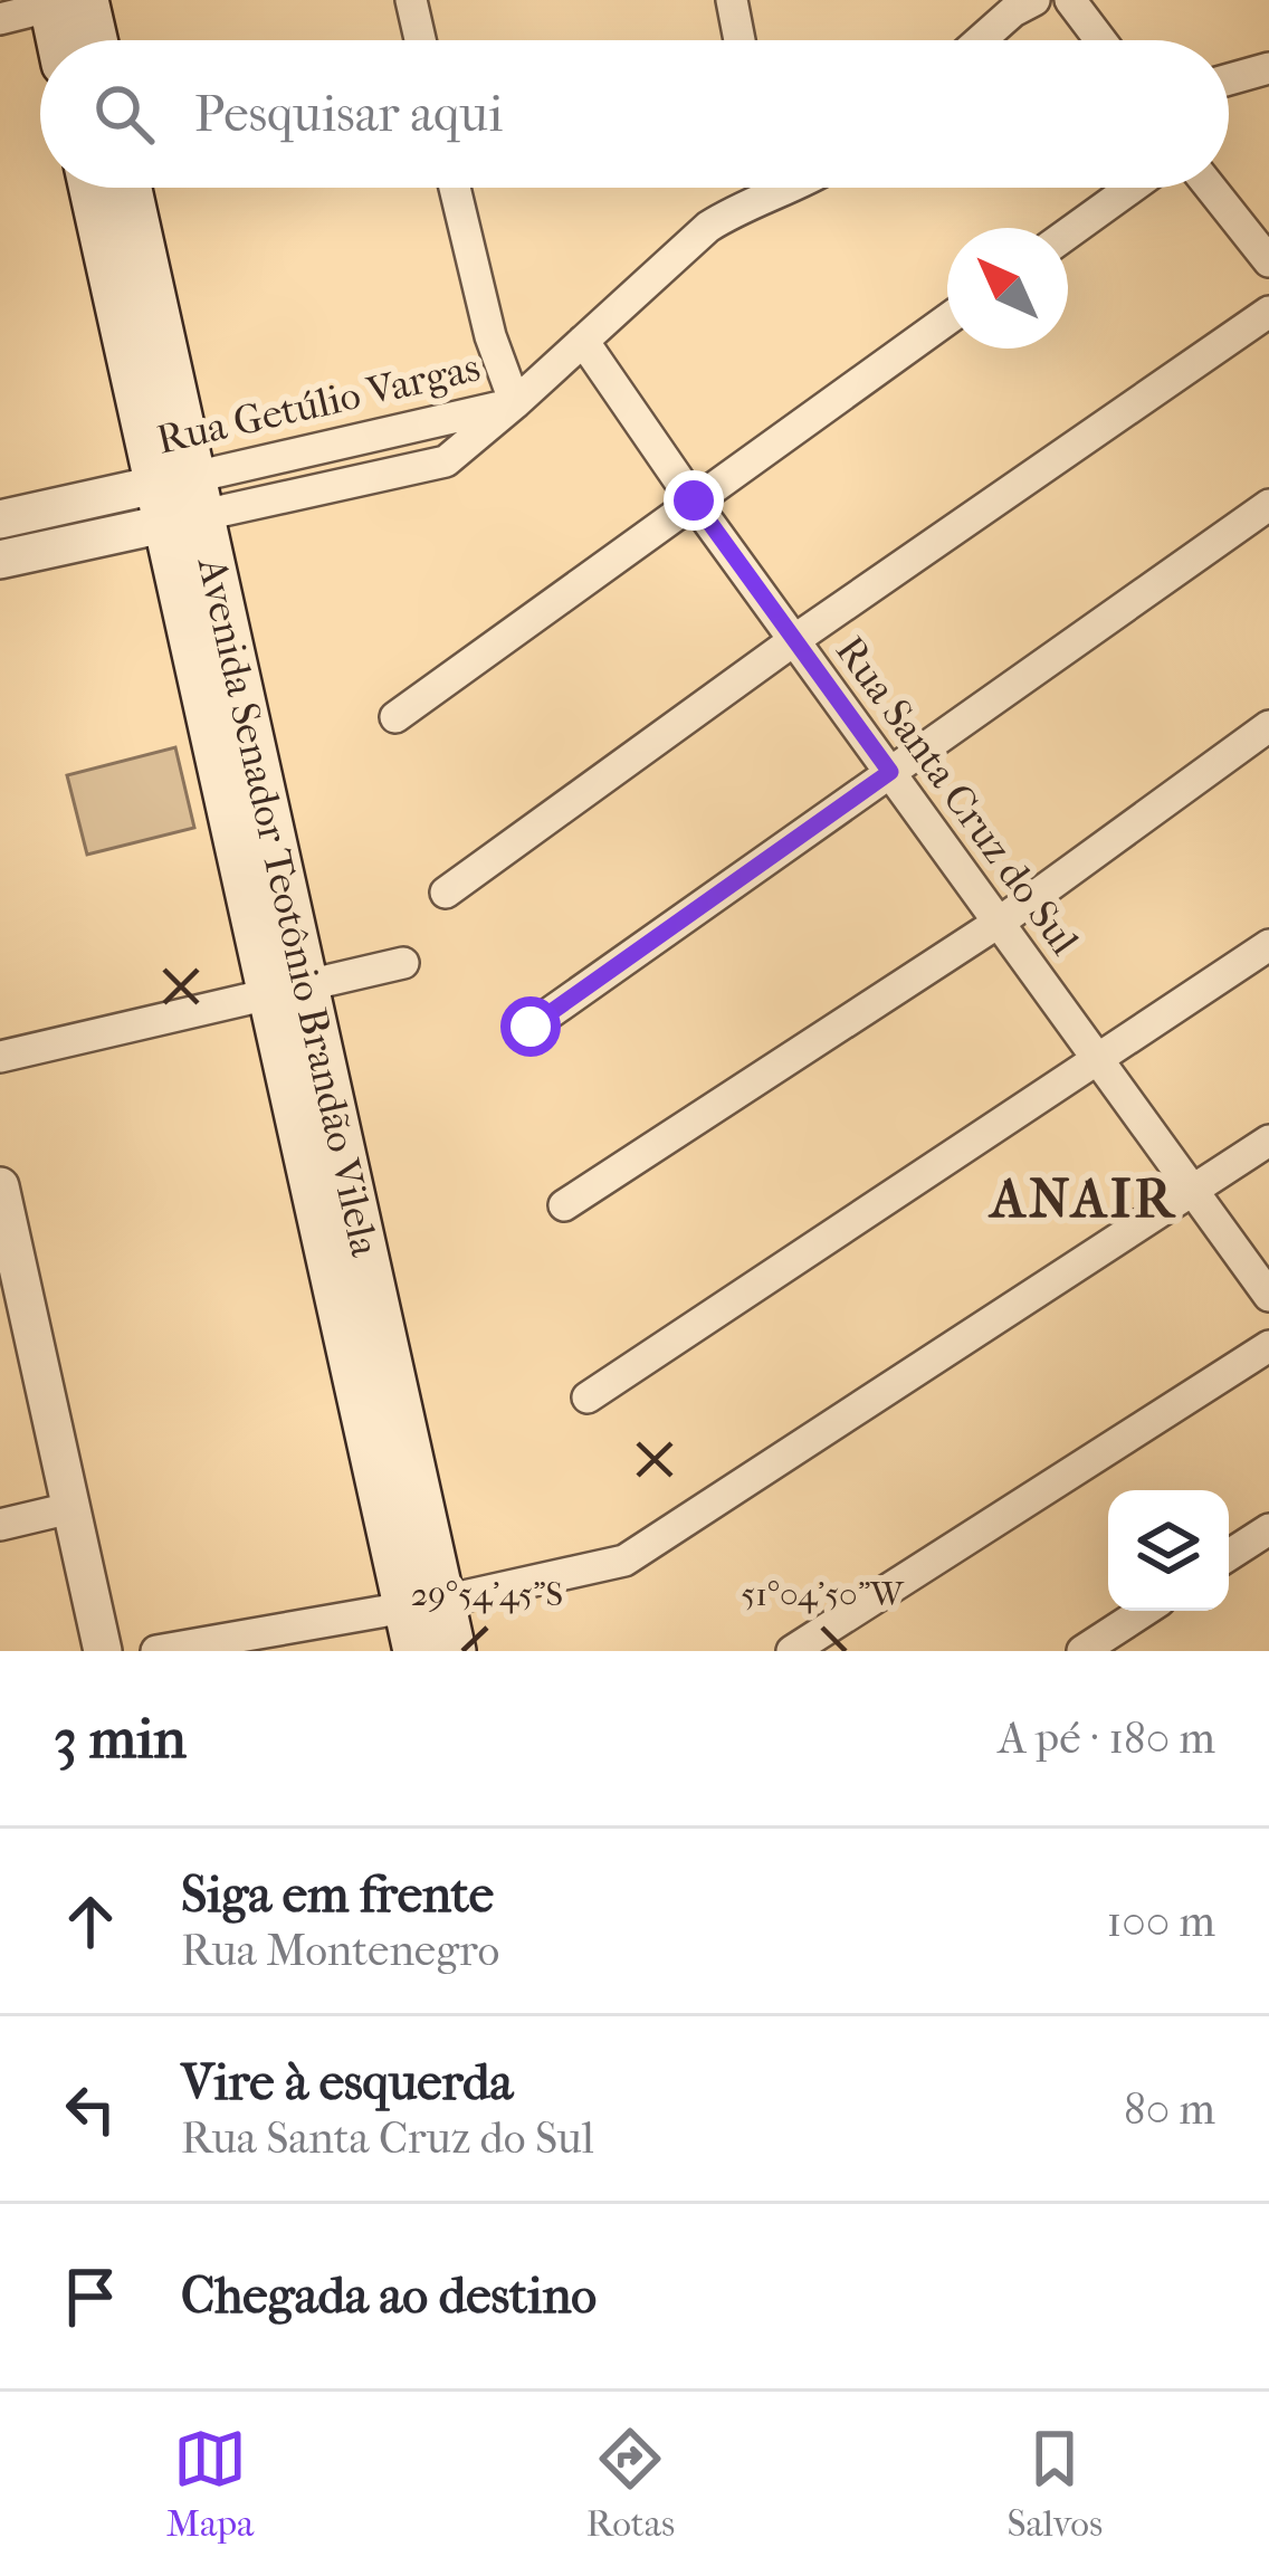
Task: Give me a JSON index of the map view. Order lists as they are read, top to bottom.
{
  "streets": {
    "main road": ["Avenida Senador Teotônio Brandão Vilela"],
    "street": ["Rua Getúlio Vargas", "Rua Santa Cruz do Sul"]
  },
  "crossings": [
    ["Rua Getúlio Vargas", "Rua Santa Cruz do Sul"],
    ["Rua Getúlio Vargas", "Avenida Senador Teotônio Brandão Vilela"]
  ],
  "districts": ["ANAIR"],
  "north": "top left",
  "page": {
    "search": "Pesquisar aqui",
    "heading": ["3 min", "A pé · 180 m"],
    "list": [
      ["Siga em frente", "Rua Montenegro", "100 m"],
      ["Vire à esquerda", "Rua Santa Cruz do Sul", "80 m"],
      "Chegada ao destino"
    ],
    "nav": ["Mapa", "Rotas", "Salvos"]
  },
  "coordinates": ["29°54'45\"S", "51°04'50\"W"]
}
